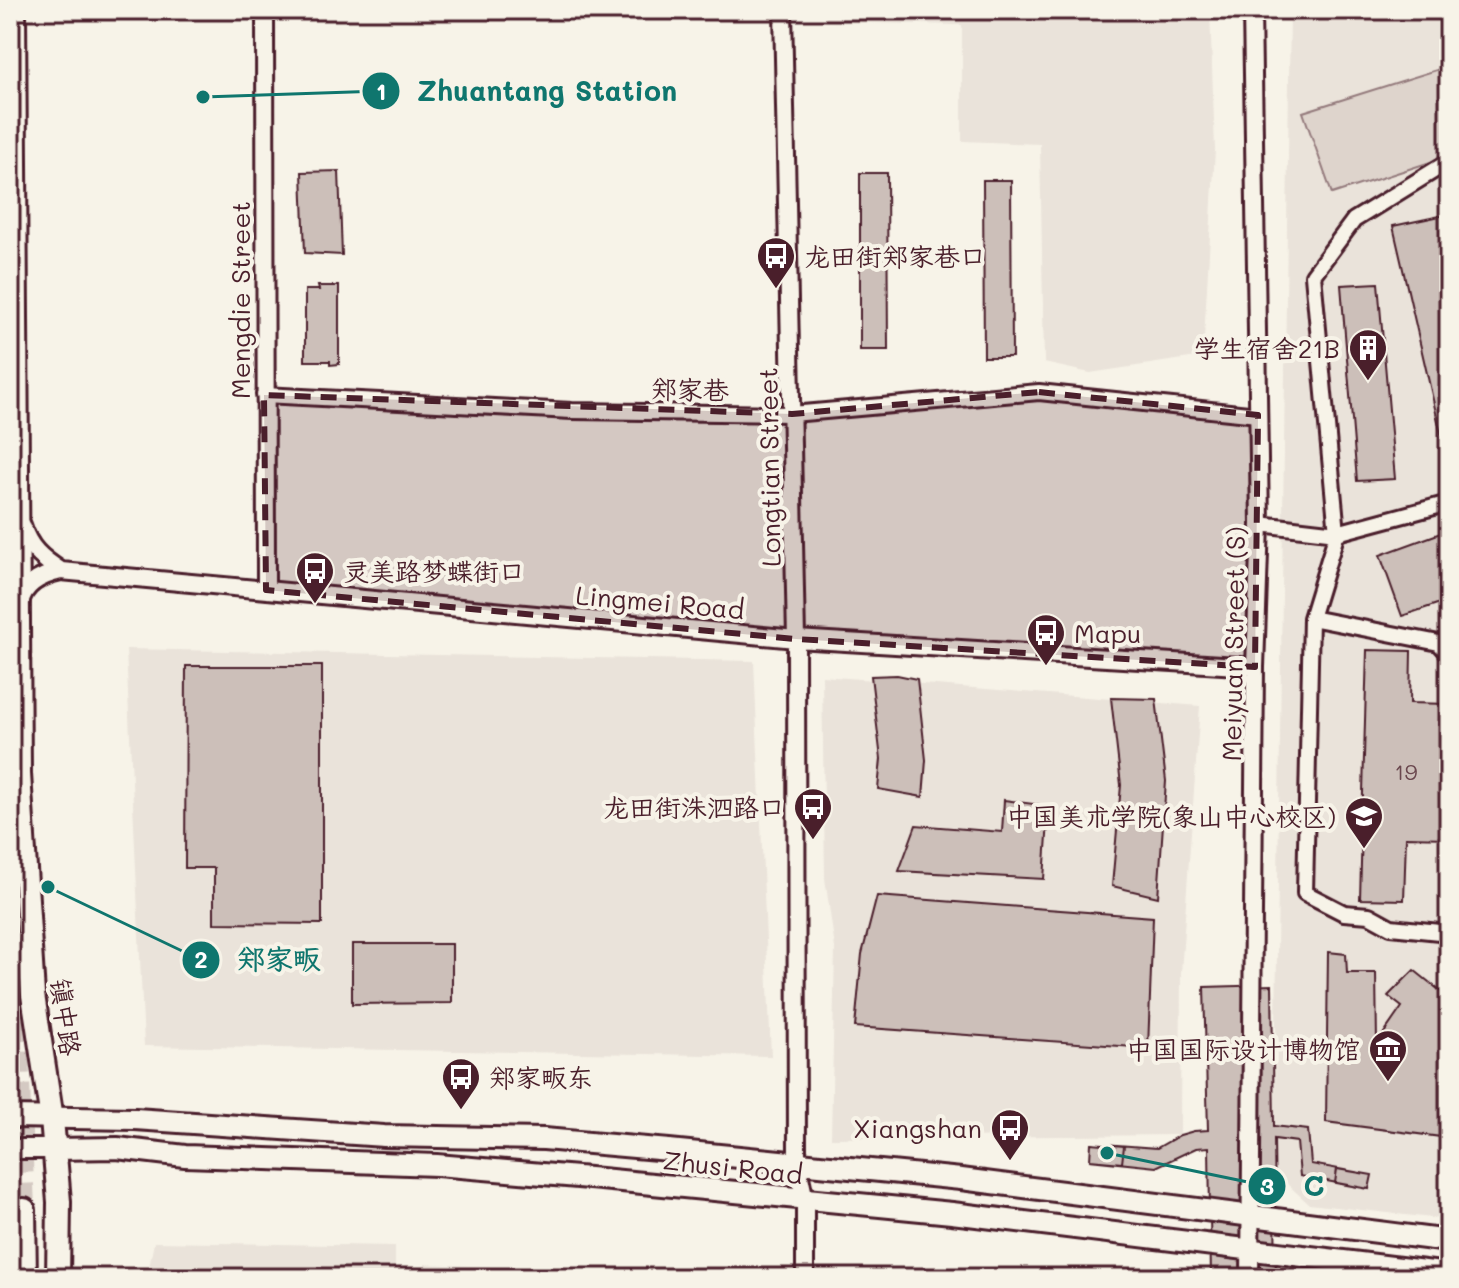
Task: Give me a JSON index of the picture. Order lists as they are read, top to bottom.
{
  "streets": {
    "highway": ["镇中路"],
    "main road": ["Zhusi Road"],
    "street": [
      "Mengdie Street",
      "郑家巷",
      "Longtian Street",
      "Lingmei Road",
      "Meiyuan Street (S)"
    ]
  },
  "crossings": [
    ["Mengdie Street", "郑家巷"],
    ["Mengdie Street", "Lingmei Road"],
    ["郑家巷", "Longtian Street"],
    ["郑家巷", "Meiyuan Street (S)"],
    ["Longtian Street", "Lingmei Road"],
    ["Longtian Street", "Zhusi Road"],
    ["Lingmei Road", "Meiyuan Street (S)"],
    ["Meiyuan Street (S)", "Zhusi Road"],
    ["镇中路", "Zhusi Road"]
  ],
  "places": {
    "other": ["Zhuantang Station", "郑家畈", "C"],
    "bus stop": [
      "龙田街郑家巷口",
      "灵美路梦蝶街口",
      "Mapu",
      "龙田街洙泗路口",
      "郑家畈东",
      "Xiangshan"
    ],
    "building": ["学生宿舍21B"],
    "school or university": ["中国美术学院(象山中心校区)"],
    "museum": ["中国国际设计博物馆"]
  },
  "house_numbers": ["19"]
}
